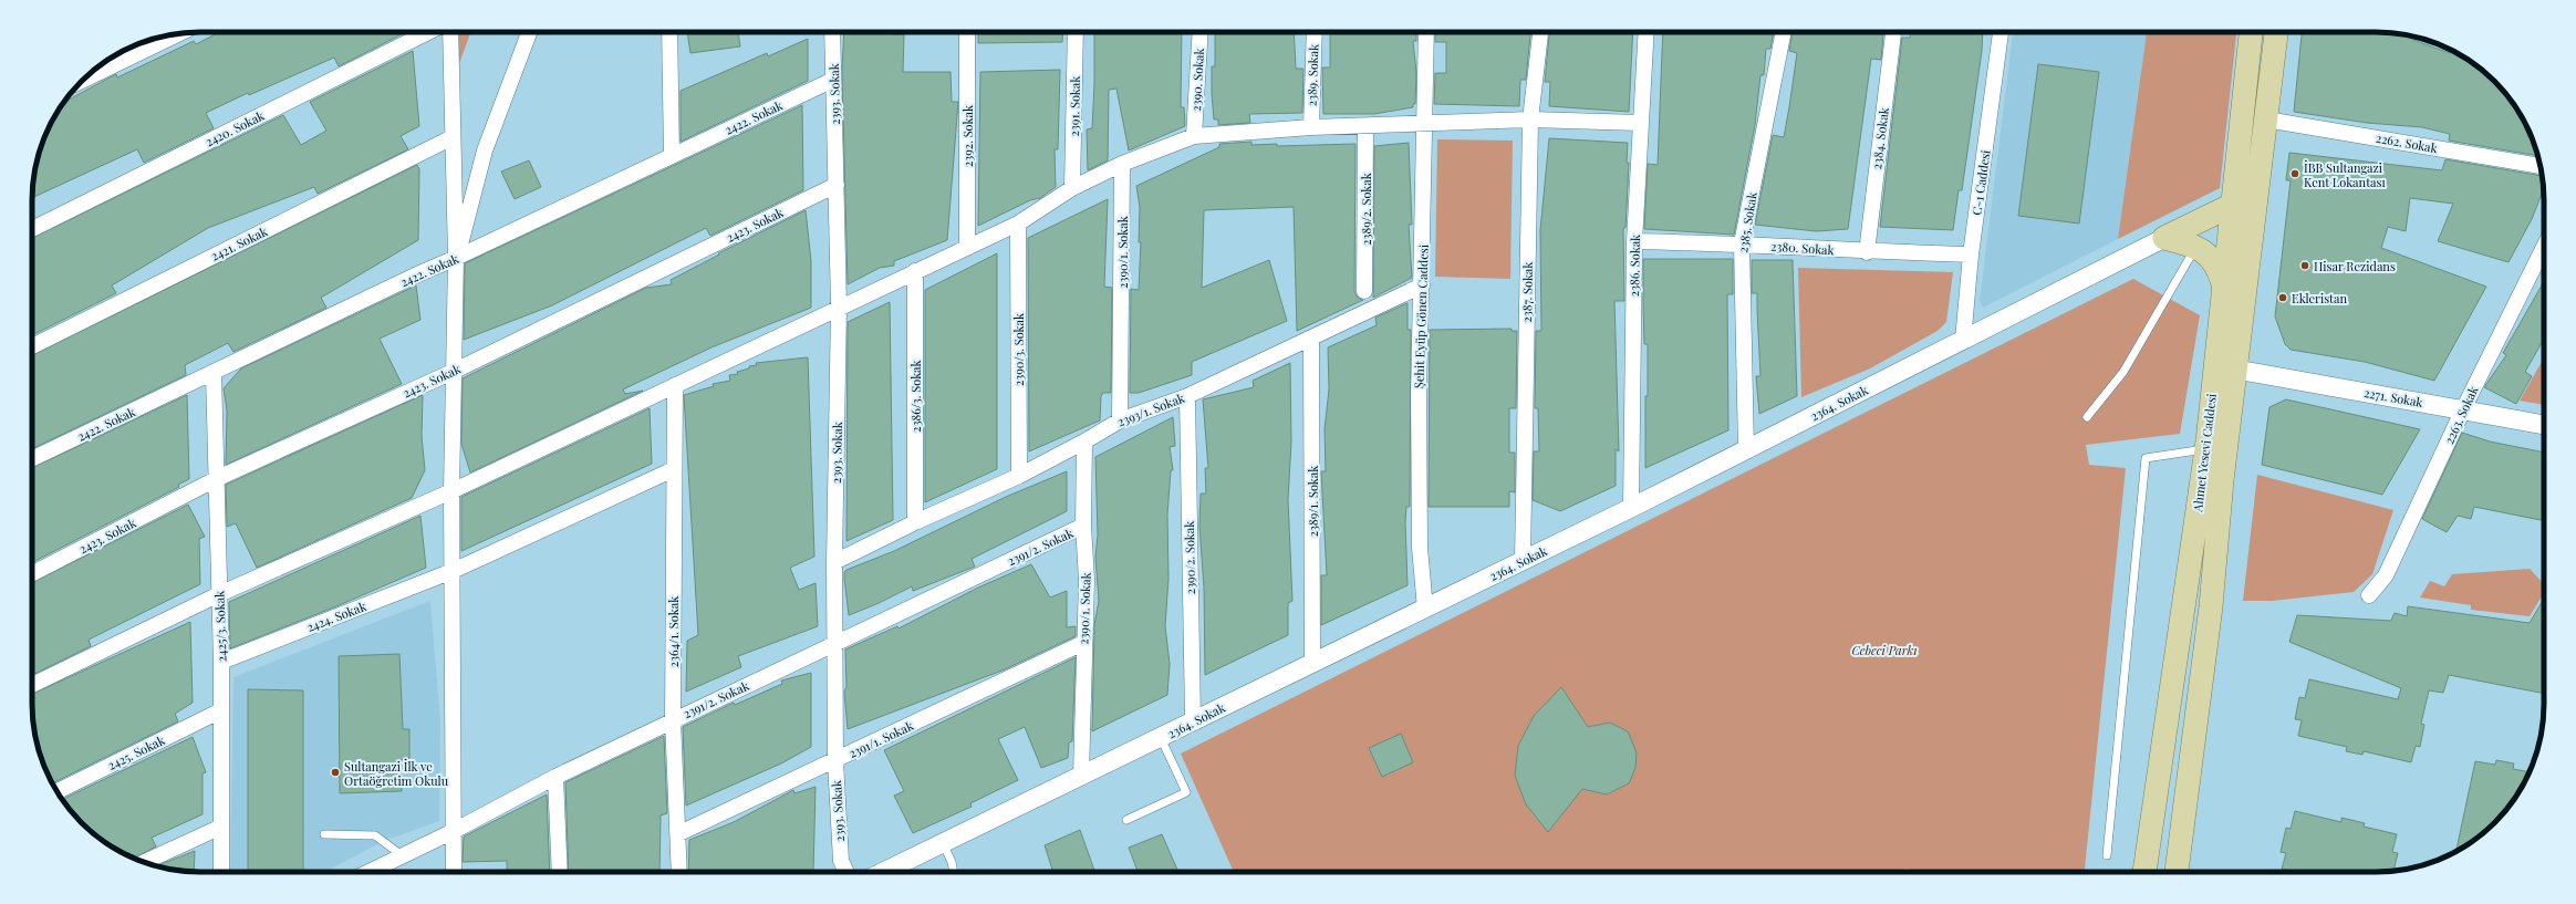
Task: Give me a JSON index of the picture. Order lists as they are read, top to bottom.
{
  "streets": {
    "main road": ["Ahmet Yesevi Caddesi"],
    "street": [
      "2389. Sokak",
      "2390. Sokak",
      "2393. Sokak",
      "2391. Sokak",
      "2422. Sokak",
      "2420. Sokak",
      "2392. Sokak",
      "2384. Sokak",
      "2262. Sokak",
      "C-1 Caddesi",
      "2389/2. Sokak",
      "2385. Sokak",
      "2423. Sokak",
      "2421. Sokak",
      "2380. Sokak",
      "2390/1. Sokak",
      "2386. Sokak",
      "2387. Sokak",
      "Şehit Eyüp Gönen Caddesi",
      "2390/3. Sokak",
      "2386/3. Sokak",
      "2271. Sokak",
      "2364. Sokak",
      "2393/1. Sokak",
      "2263. Sokak",
      "2389/1. Sokak",
      "2391/2. Sokak",
      "2390/2. Sokak",
      "2424. Sokak",
      "2425/3. Sokak",
      "2364/1. Sokak",
      "2391/1. Sokak",
      "2425. Sokak"
    ]
  },
  "crossings": [
    ["2393. Sokak", "2422. Sokak"],
    ["2393. Sokak", "2423. Sokak"],
    ["2393. Sokak", "2393/1. Sokak"],
    ["2393. Sokak", "2391/2. Sokak"],
    ["2393. Sokak", "2391/1. Sokak"],
    ["2422. Sokak", "2425/3. Sokak"],
    ["2384. Sokak", "2380. Sokak"],
    ["2262. Sokak", "Ahmet Yesevi Caddesi"],
    ["C-1 Caddesi", "2380. Sokak"],
    ["C-1 Caddesi", "2364. Sokak"],
    ["2385. Sokak", "2380. Sokak"],
    ["2385. Sokak", "2364. Sokak"],
    ["2423. Sokak", "2425/3. Sokak"],
    ["2380. Sokak", "2386. Sokak"],
    ["2390/1. Sokak", "2364. Sokak"],
    ["2390/1. Sokak", "2393/1. Sokak"],
    ["2390/1. Sokak", "2391/2. Sokak"],
    ["2390/1. Sokak", "2391/1. Sokak"],
    ["2386. Sokak", "2364. Sokak"],
    ["2387. Sokak", "2364. Sokak"],
    ["Şehit Eyüp Gönen Caddesi", "2364. Sokak"],
    ["Şehit Eyüp Gönen Caddesi", "2393/1. Sokak"],
    ["2390/3. Sokak", "2393/1. Sokak"],
    ["2386/3. Sokak", "2393/1. Sokak"],
    ["2271. Sokak", "2263. Sokak"],
    ["2271. Sokak", "Ahmet Yesevi Caddesi"],
    ["2364. Sokak", "2389/1. Sokak"],
    ["2364. Sokak", "2390/2. Sokak"],
    ["2393/1. Sokak", "2389/1. Sokak"],
    ["2393/1. Sokak", "2390/2. Sokak"],
    ["2391/2. Sokak", "2364/1. Sokak"],
    ["2424. Sokak", "2425/3. Sokak"],
    ["2424. Sokak", "2364/1. Sokak"],
    ["2425/3. Sokak", "2425. Sokak"],
    ["2364/1. Sokak", "2391/1. Sokak"]
  ],
  "parks": ["Cebeci Parkı"],
  "places": [
    "İBB Sultangazi Kent Lokantası",
    "Hisar Rezidans",
    "Ekleristan",
    "Sultangazi İlk ve Ortaöğretim Okulu"
  ]
}
